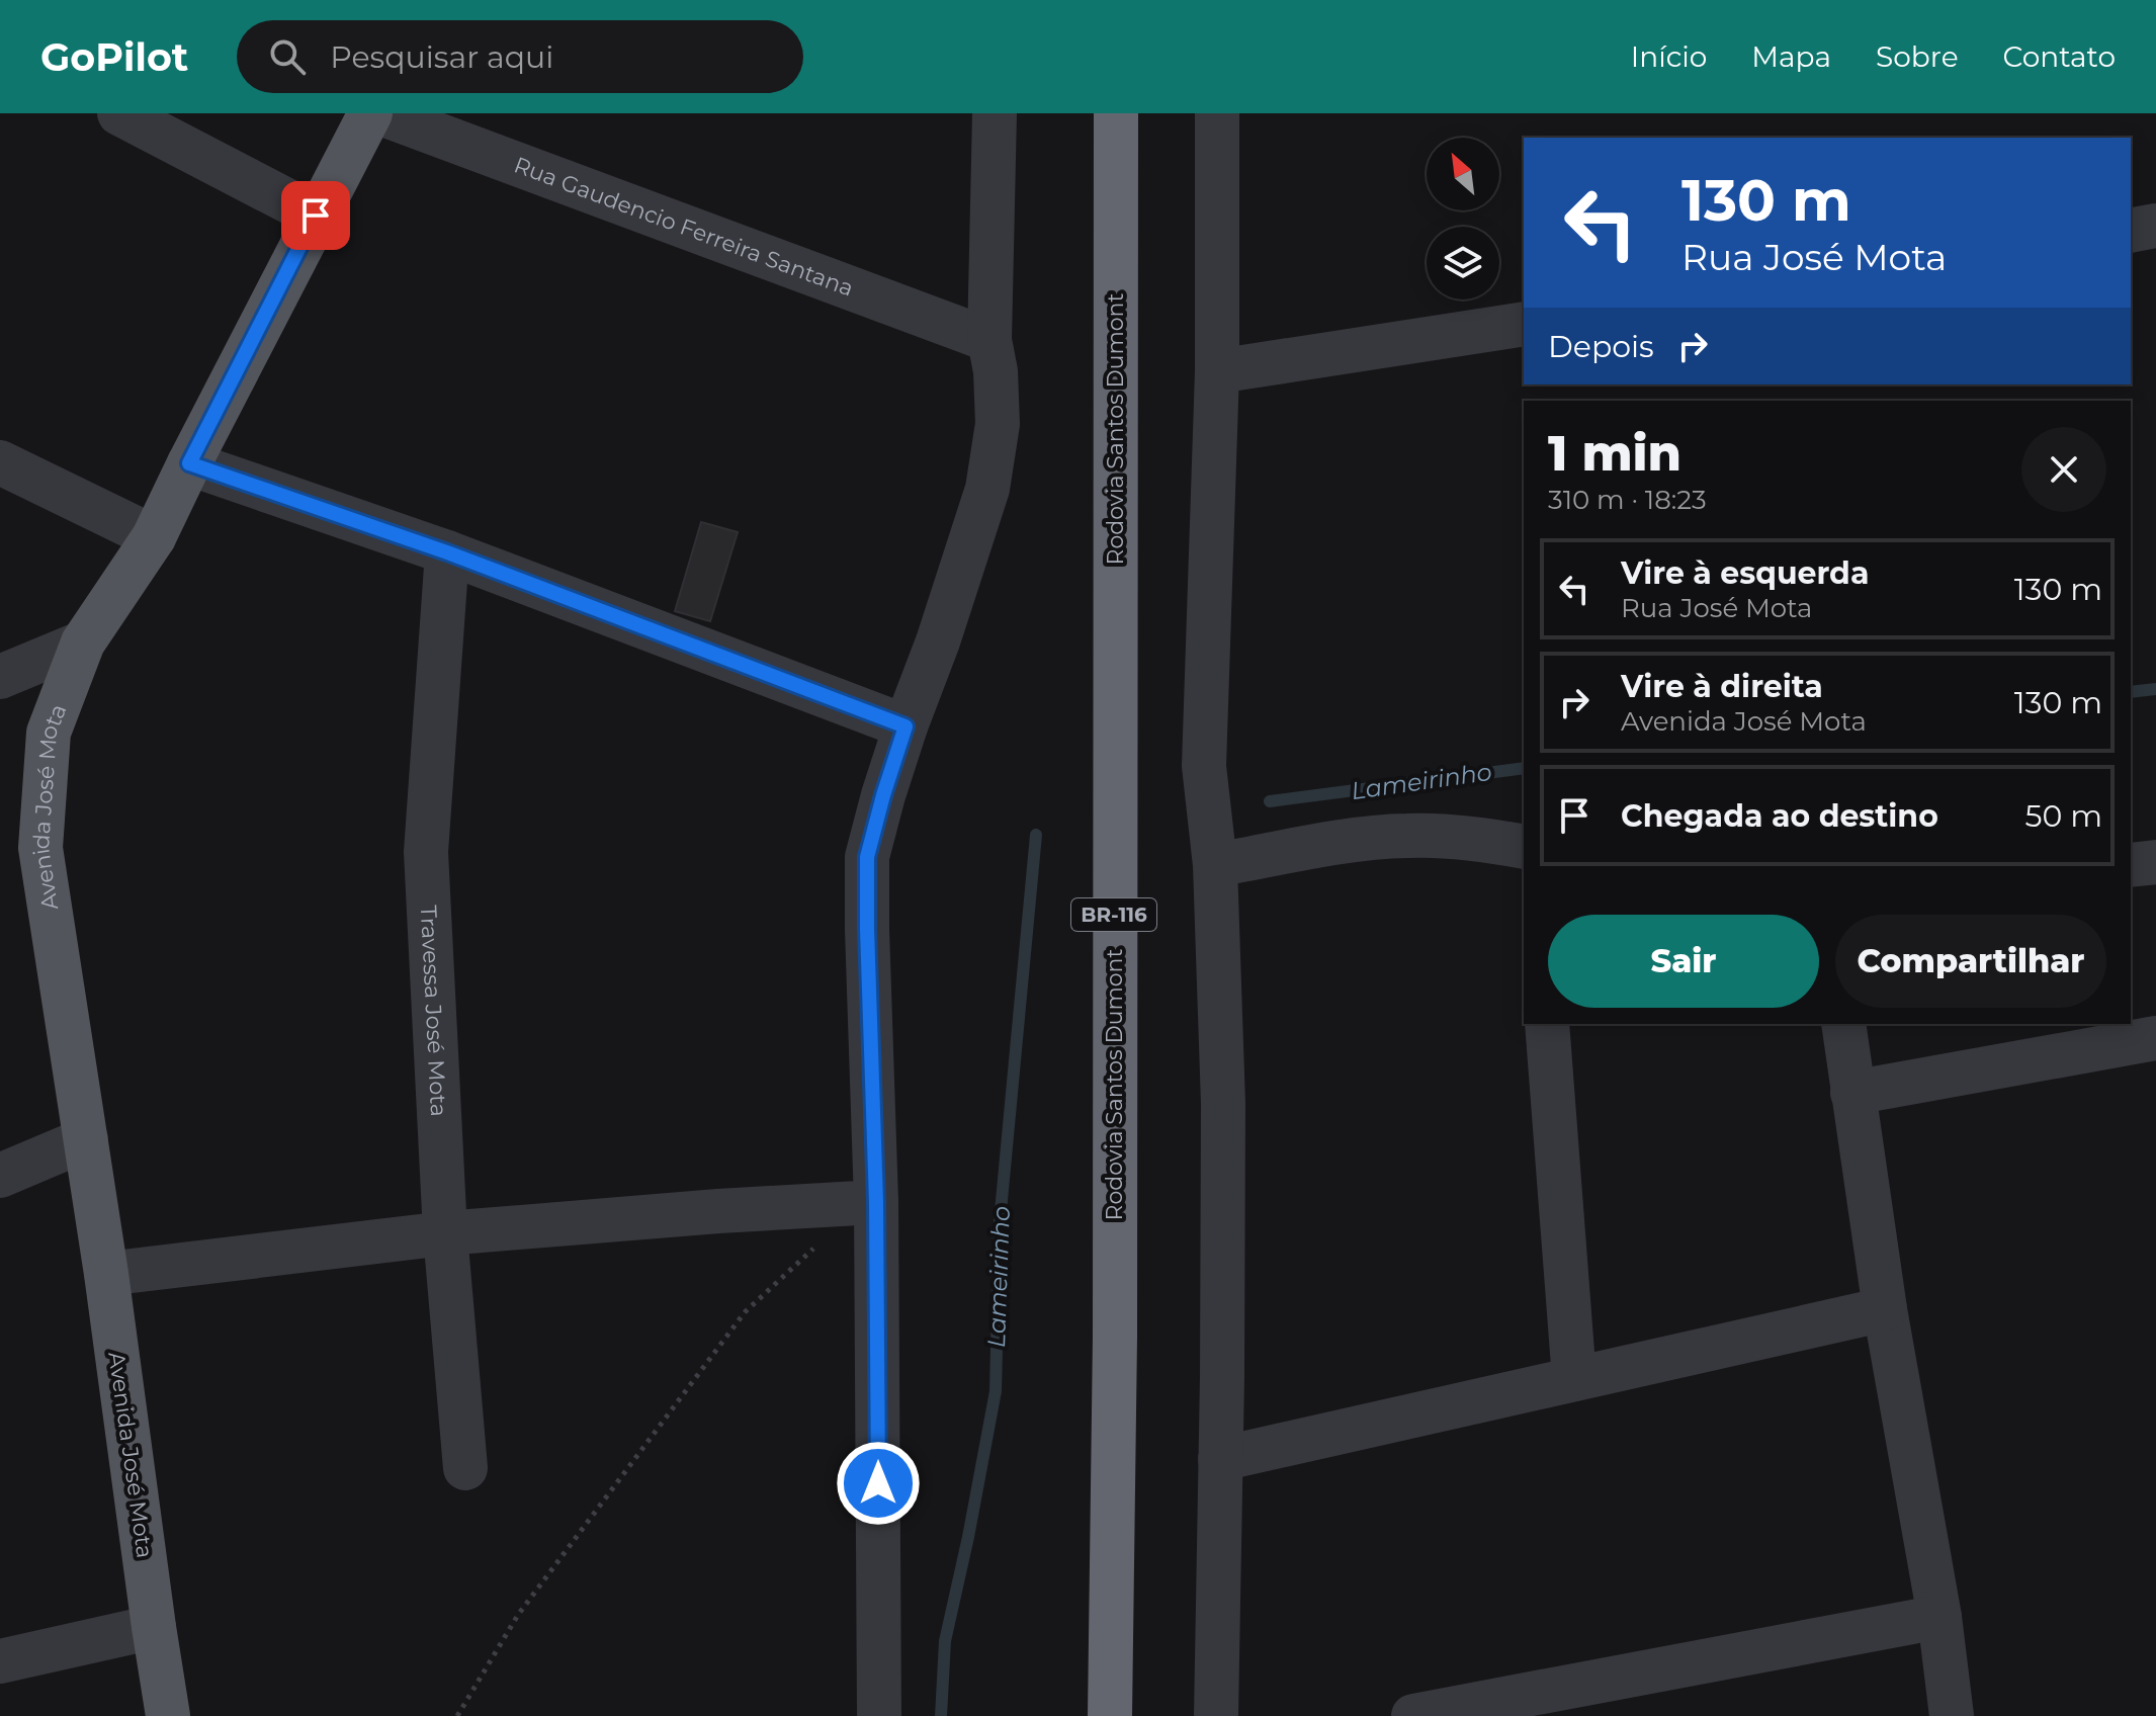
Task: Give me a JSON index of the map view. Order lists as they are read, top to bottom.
{
  "streets": {
    "highway": ["Rodovia Santos Dumont", "BR-116"],
    "main road": ["Avenida José Mota"],
    "street": ["Rua Gaudencio Ferreira Santana", "Travessa José Mota"]
  },
  "water": ["Lameirinho"],
  "north": "top left",
  "page": {
    "header": "GoPilot",
    "search": "Pesquisar aqui",
    "nav": [
      "Início",
      "Mapa",
      "Sobre",
      "Contato"
    ],
    "turn": ["130 m", "Rua José Mota"],
    "then": "Depois",
    "heading": ["1 min", "310 m · 18:23"],
    "list": [
      {
        "name": "Vire à esquerda",
        "note": "Rua José Mota",
        "value": "130 m"
      },
      {
        "name": "Vire à direita",
        "note": "Avenida José Mota",
        "value": "130 m"
      },
      {
        "name": "Chegada ao destino",
        "value": "50 m"
      }
    ],
    "buttons": ["Sair", "Compartilhar"]
  }
}
